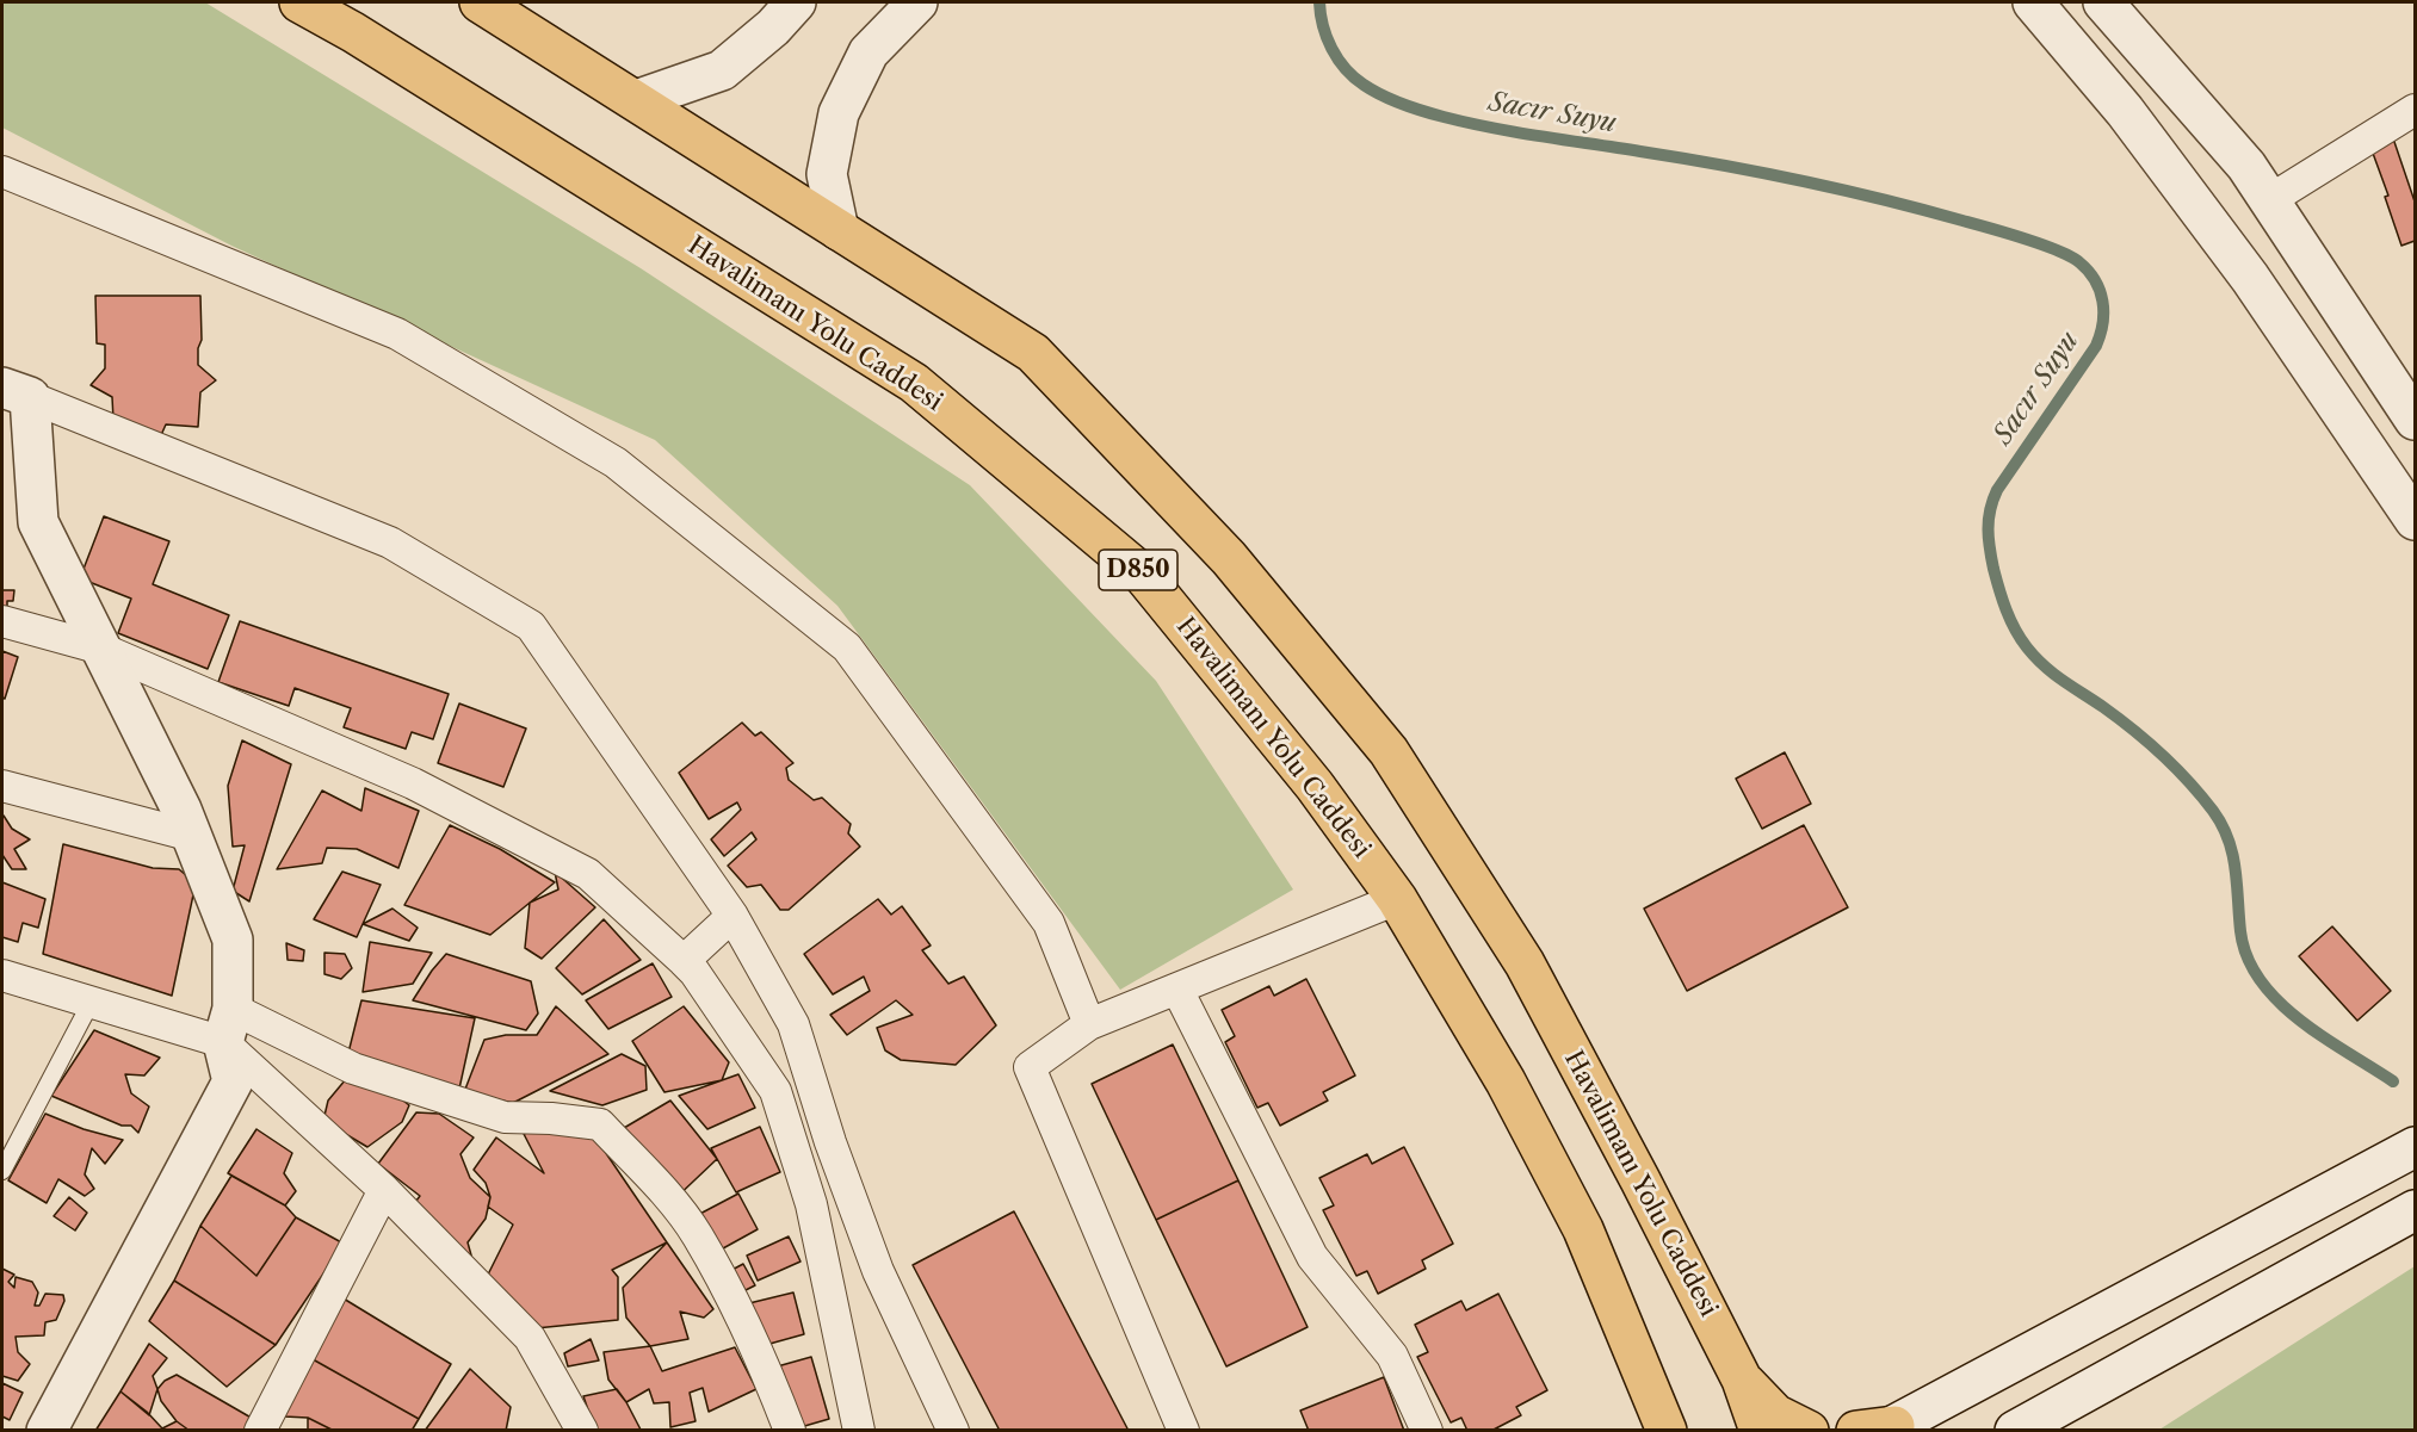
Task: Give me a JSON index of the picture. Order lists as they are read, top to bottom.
{
  "streets": {
    "highway": ["Havalimanı Yolu Caddesi", "D850"]
  },
  "water": ["Sacır Suyu"]
}
